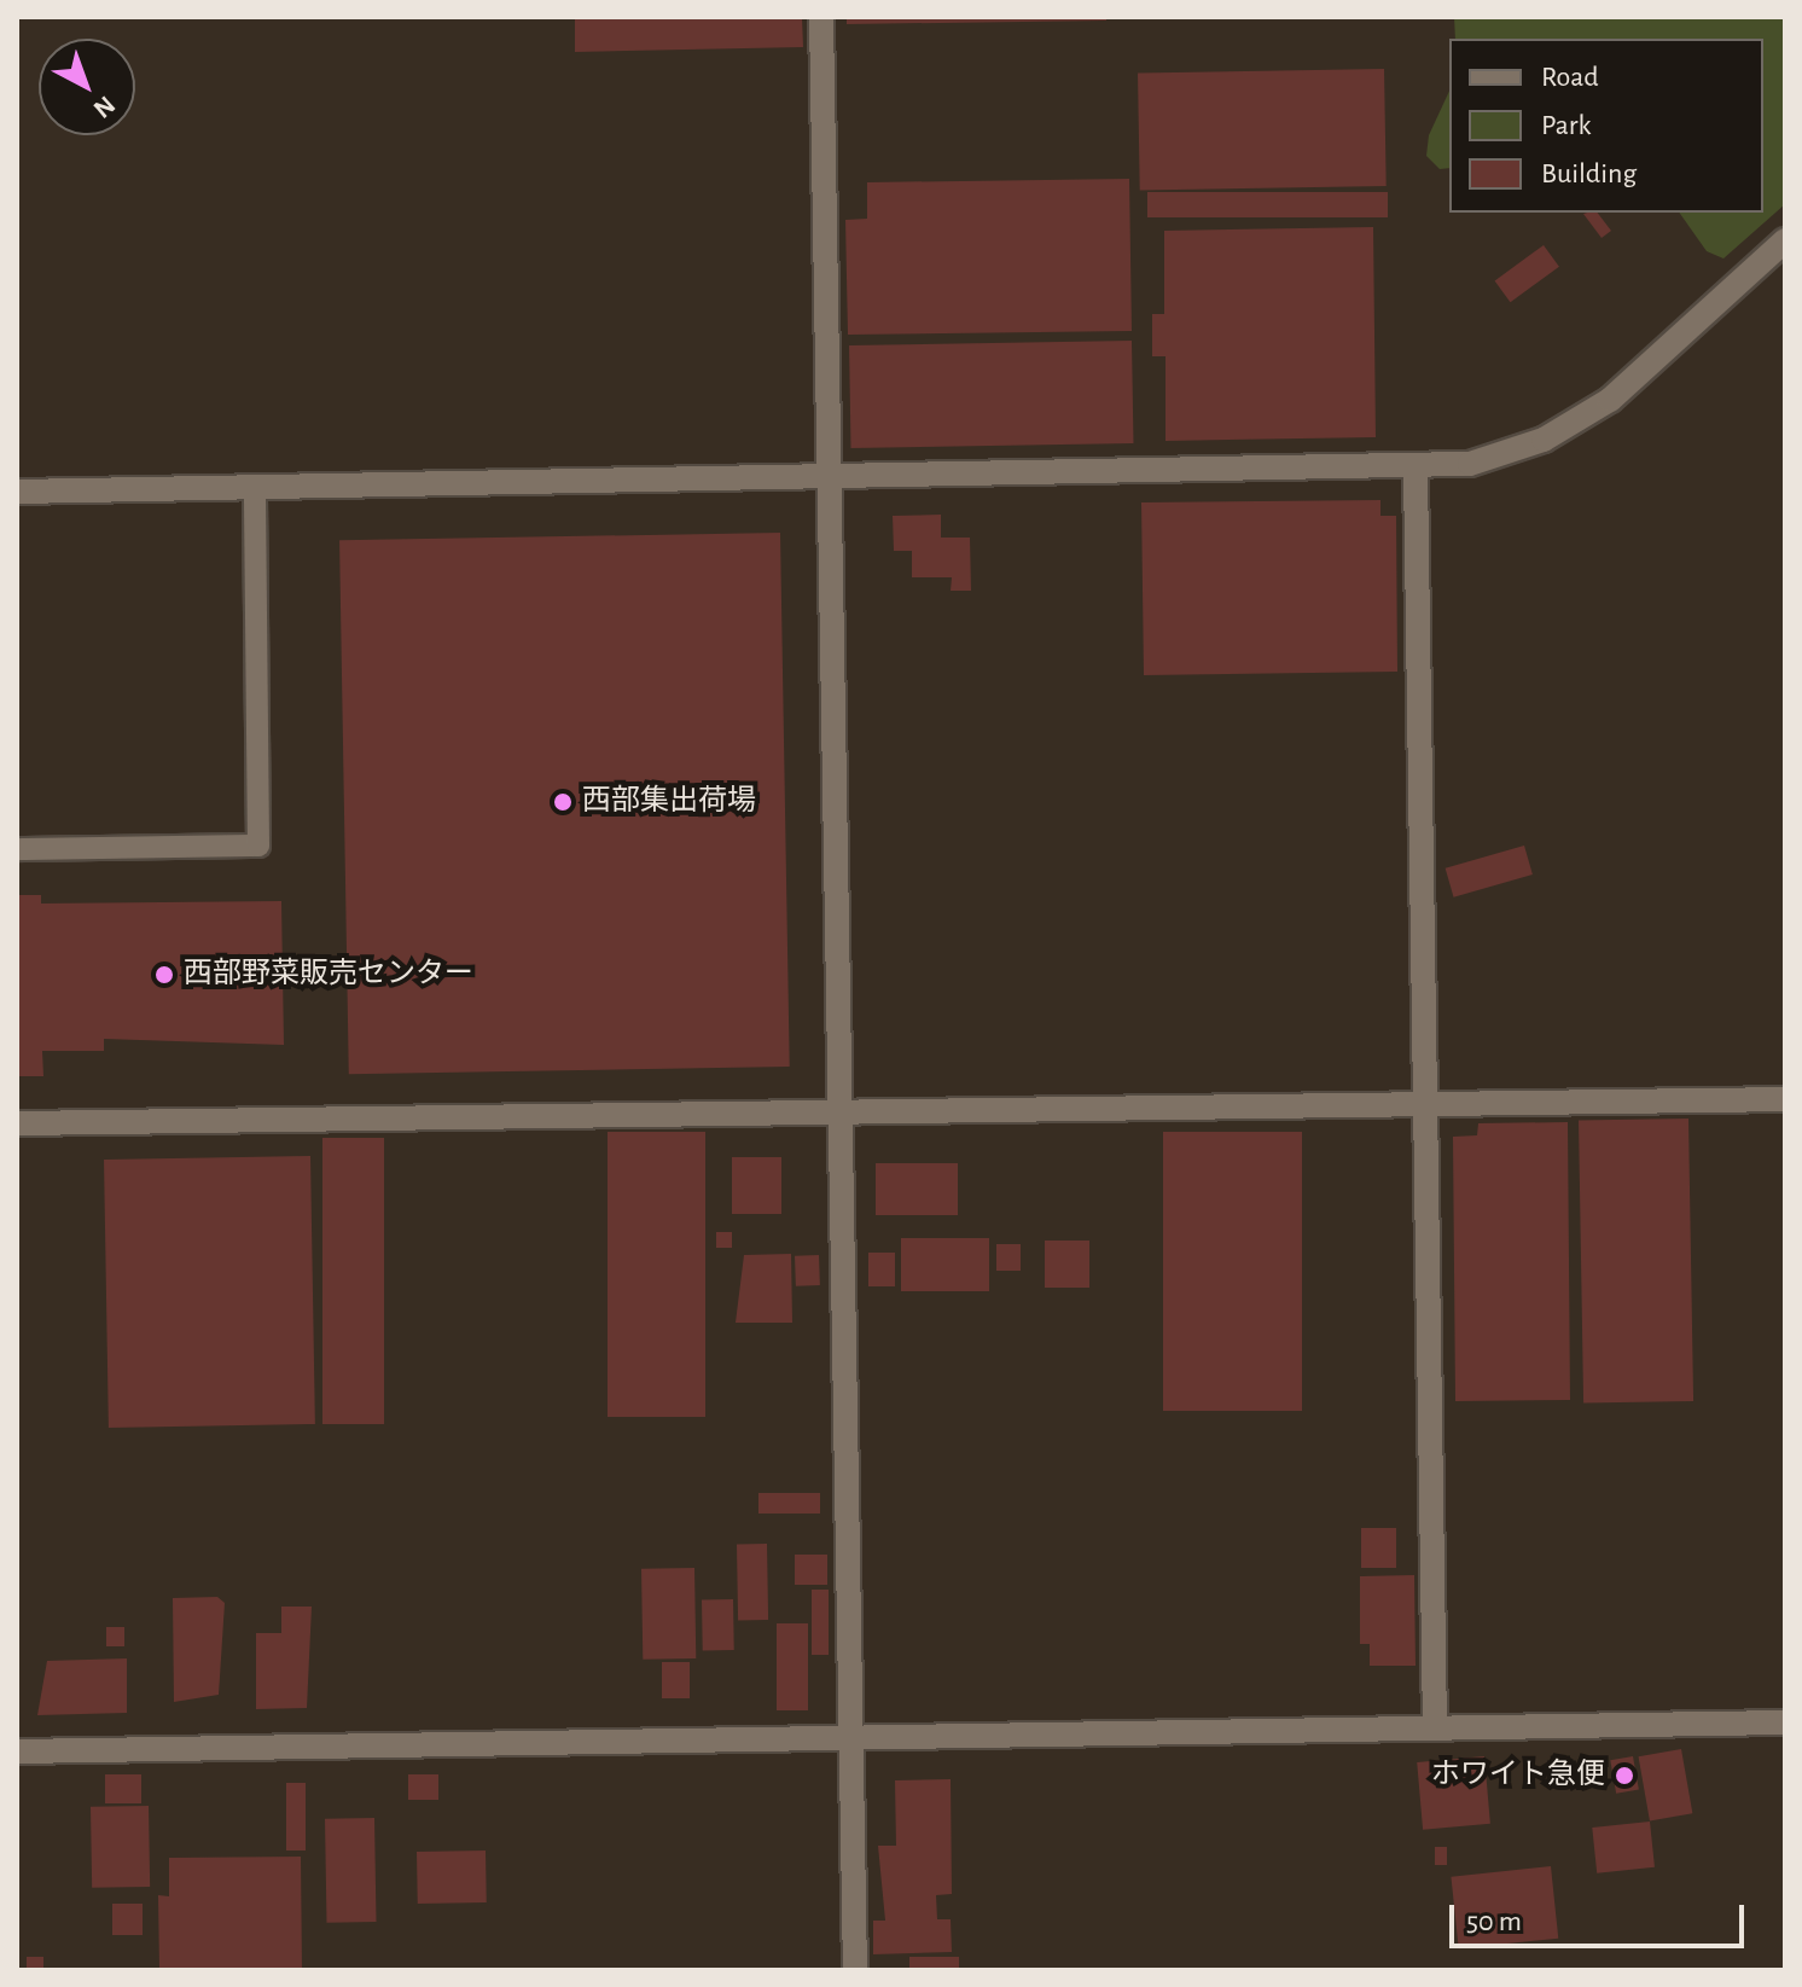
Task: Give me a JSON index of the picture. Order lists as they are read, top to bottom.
{
  "places": ["西部集出荷場", "西部野菜販売センター", "ホワイト急便"],
  "legend": ["Road", "Park", "Building"],
  "scale_bar": "50 m",
  "north": "bottom right"
}
